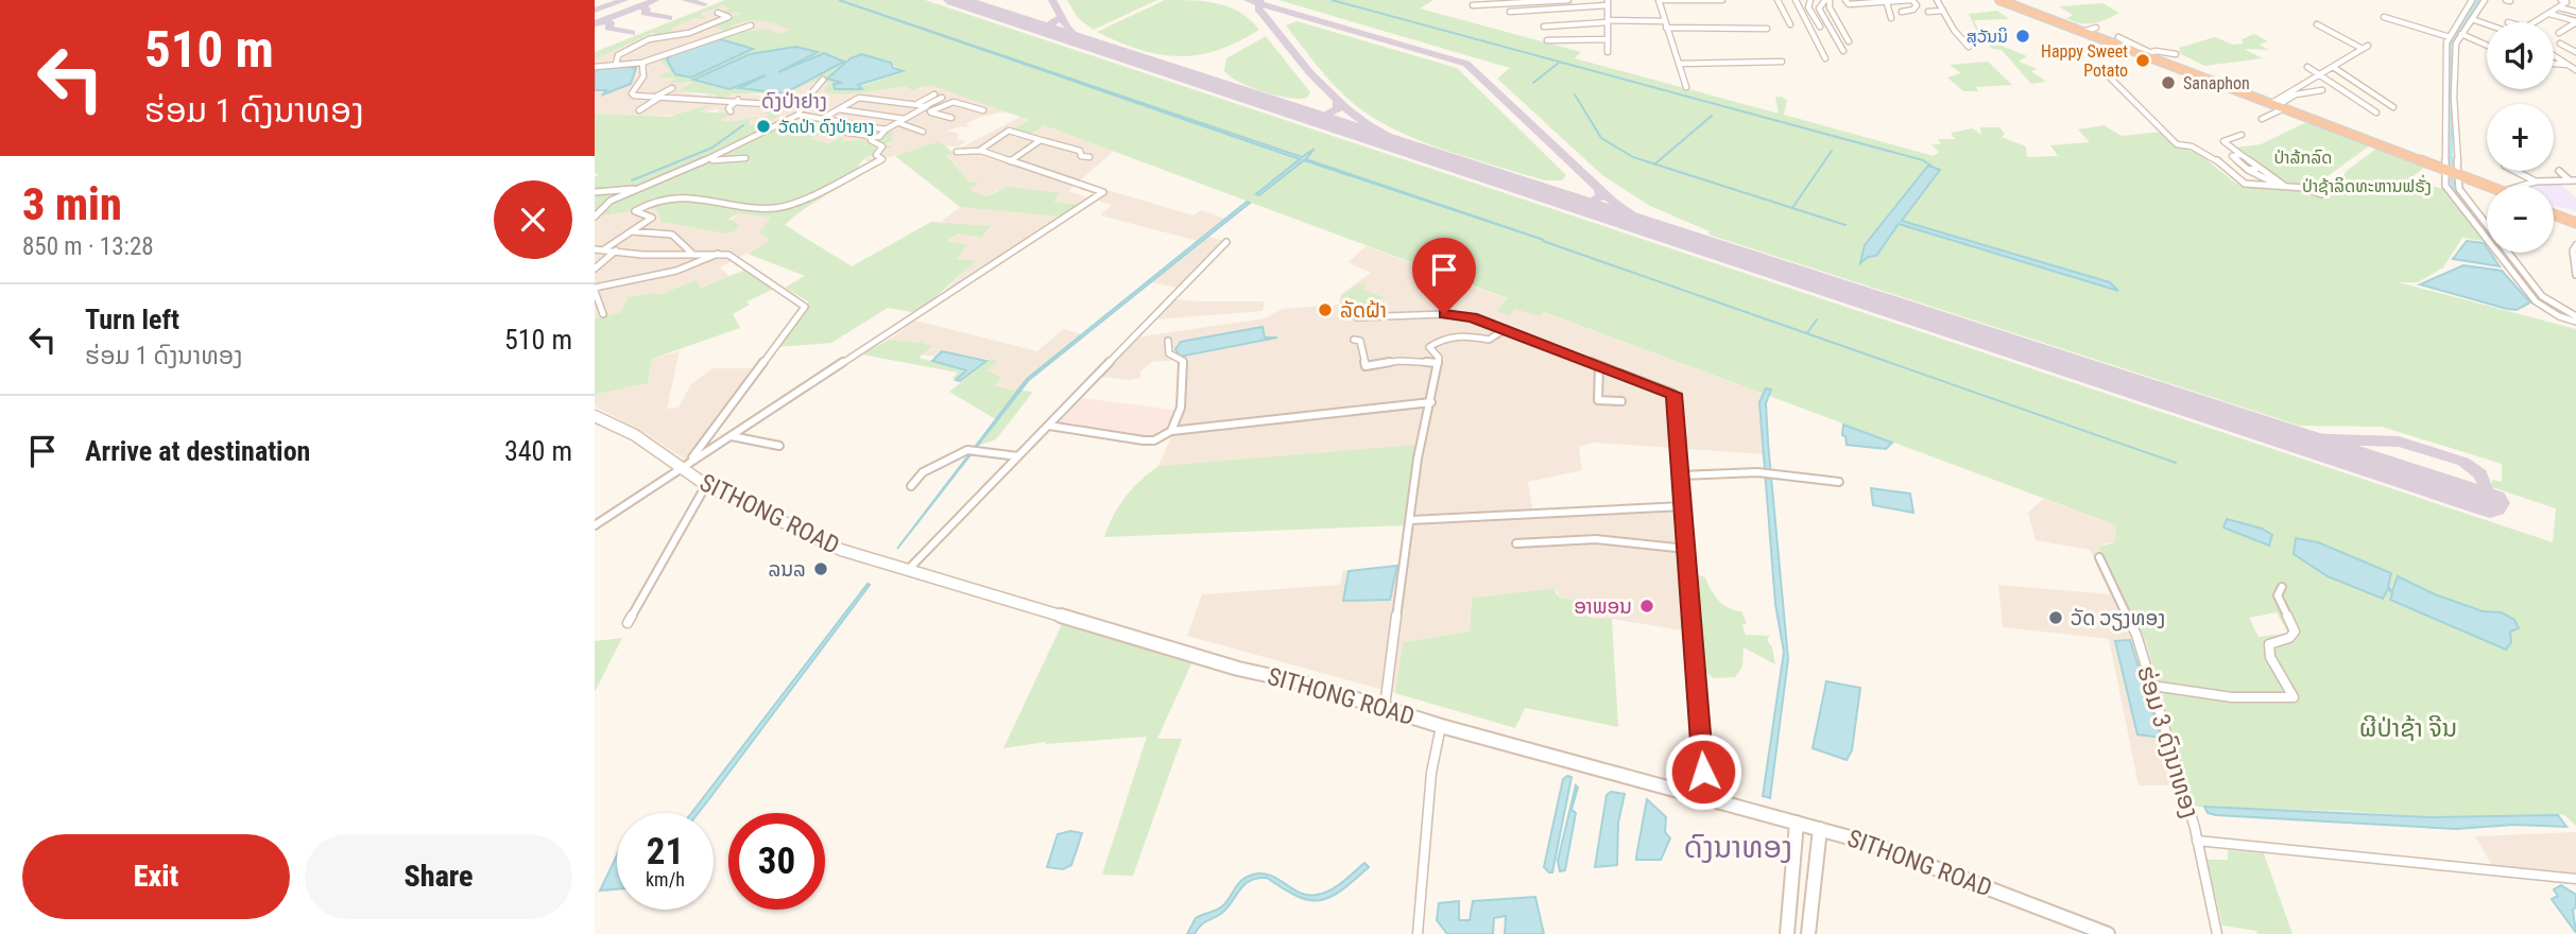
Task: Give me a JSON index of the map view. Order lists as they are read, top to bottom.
{
  "streets": {
    "main road": ["SITHONG ROAD"],
    "street": ["ຮ່ອມ 3 ດົງນາທອງ"]
  },
  "districts": ["ດົງປ່າຢາງ", "ດົງນາທອງ"],
  "parks": ["ປ່າລ້ກລົດ", "ປ່າຊ້າລິດທະຫານຟຣັ່ງ", "ຜີປ່າຊ້າ ຈີນ"],
  "places": [
    "ສຸວັນນິ",
    "Happy Sweet Potato",
    "Sanaphon",
    "ວັດປ່າ ດົງປ່າຍາງ",
    "ລັດຝ້າ",
    "ລນລ",
    "ອາພອນ",
    "ວັດ ວຽງທອງ"
  ],
  "page": {
    "turn": ["510 m", "ຮ່ອມ 1 ດົງນາທອງ"],
    "map_buttons": ["+", "−"],
    "heading": ["3 min", "850 m · 13:28"],
    "list": [
      {
        "name": "Turn left",
        "note": "ຮ່ອມ 1 ດົງນາທອງ",
        "value": "510 m"
      },
      {
        "name": "Arrive at destination",
        "value": "340 m"
      }
    ],
    "speed": "21 km/h",
    "limit": "30",
    "buttons": ["Exit", "Share"]
  }
}
